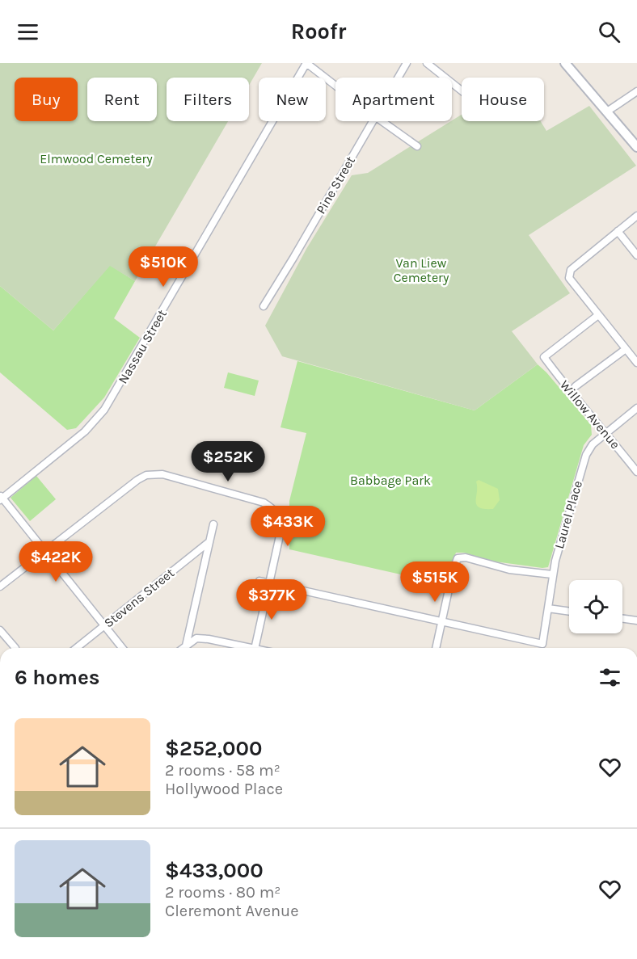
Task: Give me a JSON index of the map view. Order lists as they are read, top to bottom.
{
  "streets": {
    "street": [
      "Pine Street",
      "Nassau Street",
      "Willow Avenue",
      "Laurel Place",
      "Stevens Street"
    ]
  },
  "crossings": [
    ["Willow Avenue", "Laurel Place"]
  ],
  "parks": ["Elmwood Cemetery", "Van Liew Cemetery", "Babbage Park"],
  "page": {
    "header": "Roofr",
    "chip": [
      "Buy",
      "Rent",
      "Filters",
      "New",
      "Apartment",
      "House"
    ],
    "price": [
      "$510K",
      "$252K",
      "$433K",
      "$422K",
      "$515K",
      "$377K"
    ],
    "heading": "6 homes",
    "list": [
      {
        "name": "$252,000",
        "note": "2 rooms · 58 m² · Hollywood Place"
      },
      {
        "name": "$433,000",
        "note": "2 rooms · 80 m² · Cleremont Avenue"
      }
    ]
  }
}
